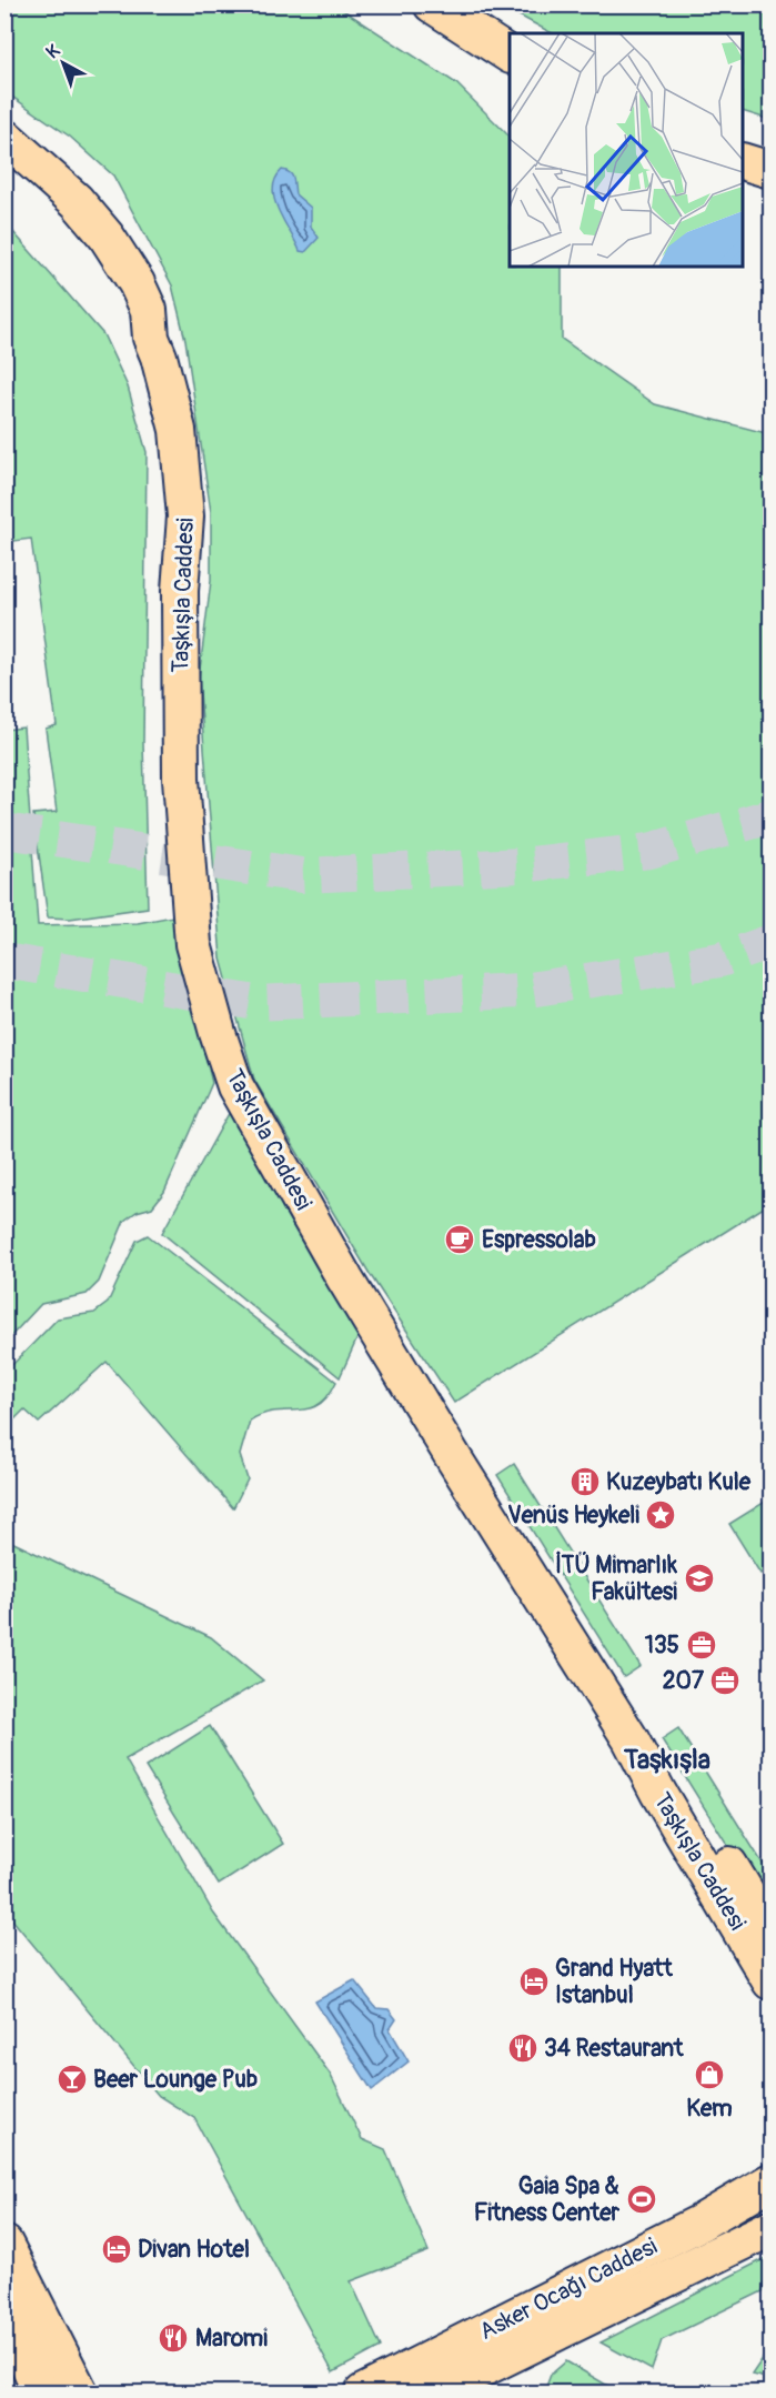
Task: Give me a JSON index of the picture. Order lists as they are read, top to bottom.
{
  "streets": {
    "main road": ["Taşkışla Caddesi", "Asker Ocağı Caddesi"]
  },
  "districts": ["Taşkışla"],
  "places": {
    "cafe": ["Espressolab"],
    "building": ["Kuzeybatı Kule"],
    "place": ["Venüs Heykeli"],
    "school or university": ["İTÜ Mimarlık Fakültesi"],
    "office": ["135", "207"],
    "hotel": ["Grand Hyatt Istanbul", "Divan Hotel"],
    "restaurant": ["34 Restaurant", "Maromi"],
    "shop": ["Kem"],
    "bar": ["Beer Lounge Pub"],
    "sports": ["Gaia Spa & Fitness Center"]
  },
  "north": "top left"
}
